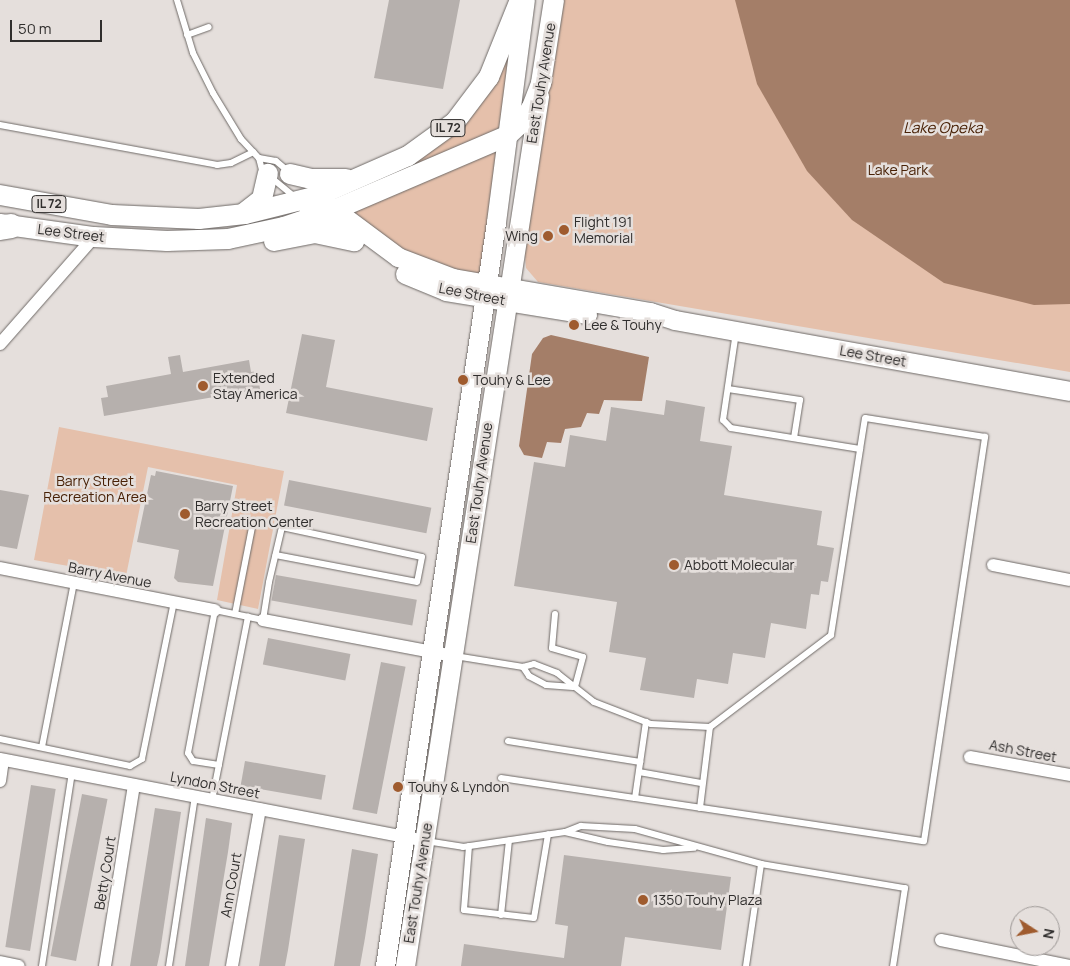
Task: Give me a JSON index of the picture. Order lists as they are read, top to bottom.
{
  "streets": {
    "main road": ["East Touhy Avenue", "IL 72", "Lee Street"],
    "street": [
      "Barry Avenue",
      "Ash Street",
      "Lyndon Street",
      "Betty Court",
      "Ann Court"
    ]
  },
  "crossings": [
    ["East Touhy Avenue", "IL 72"],
    ["East Touhy Avenue", "Lee Street"],
    ["East Touhy Avenue", "Lyndon Street"],
    ["IL 72", "Lee Street"],
    ["Lyndon Street", "Betty Court"],
    ["Lyndon Street", "Ann Court"]
  ],
  "water": ["Lake Opeka"],
  "parks": ["Lake Park", "Barry Street Recreation Area"],
  "places": [
    "Flight 191 Memorial",
    "Wing",
    "Lee & Touhy",
    "Touhy & Lee",
    "Extended Stay America",
    "Barry Street Recreation Center",
    "Abbott Molecular",
    "Touhy & Lyndon",
    "1350 Touhy Plaza"
  ],
  "scale_bar": "50 m",
  "north": "right"
}
